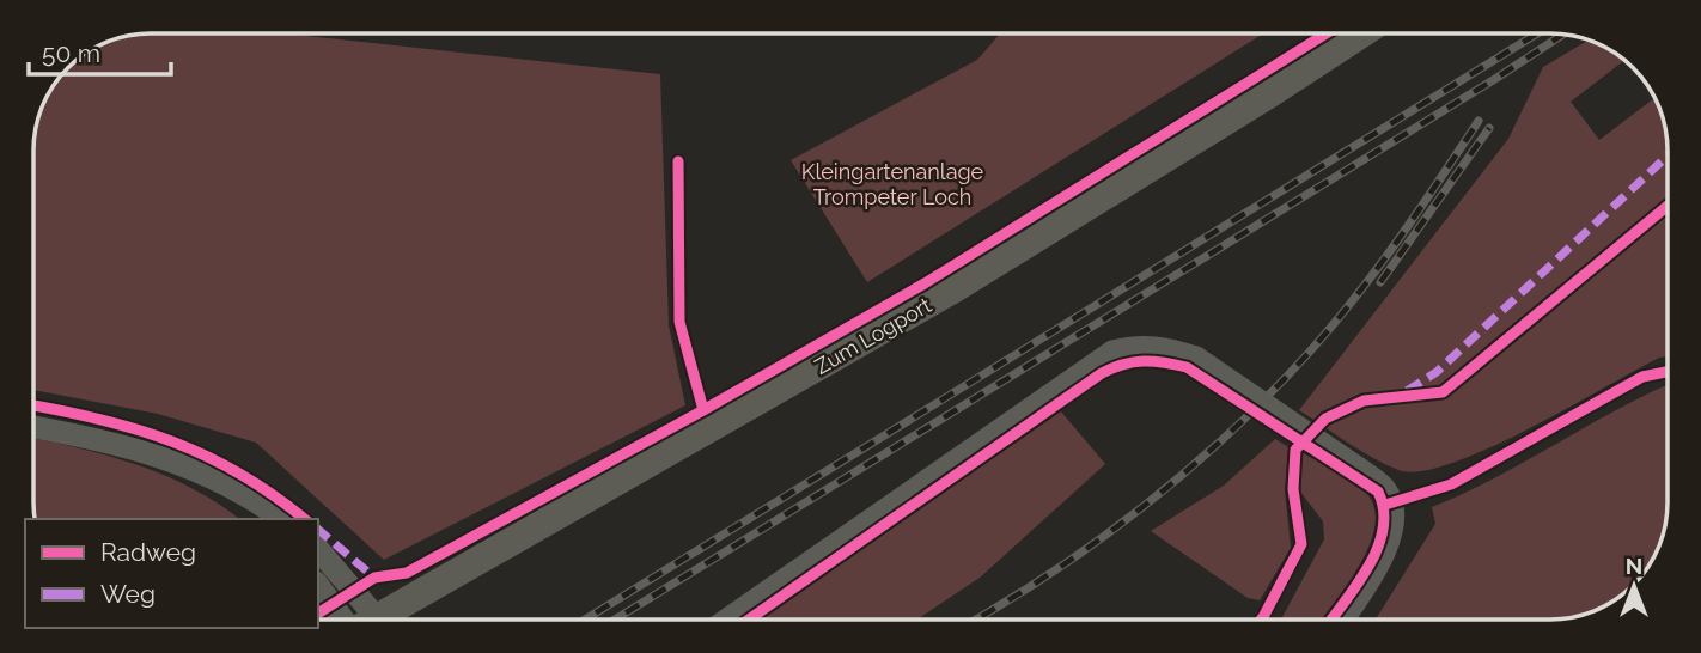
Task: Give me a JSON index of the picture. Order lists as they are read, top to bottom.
{
  "streets": {
    "main road": ["Zum Logport"]
  },
  "parks": ["Kleingartenanlage Trompeter Loch"],
  "legend": ["Radweg", "Weg"],
  "scale_bar": "50 m",
  "north": "top"
}
